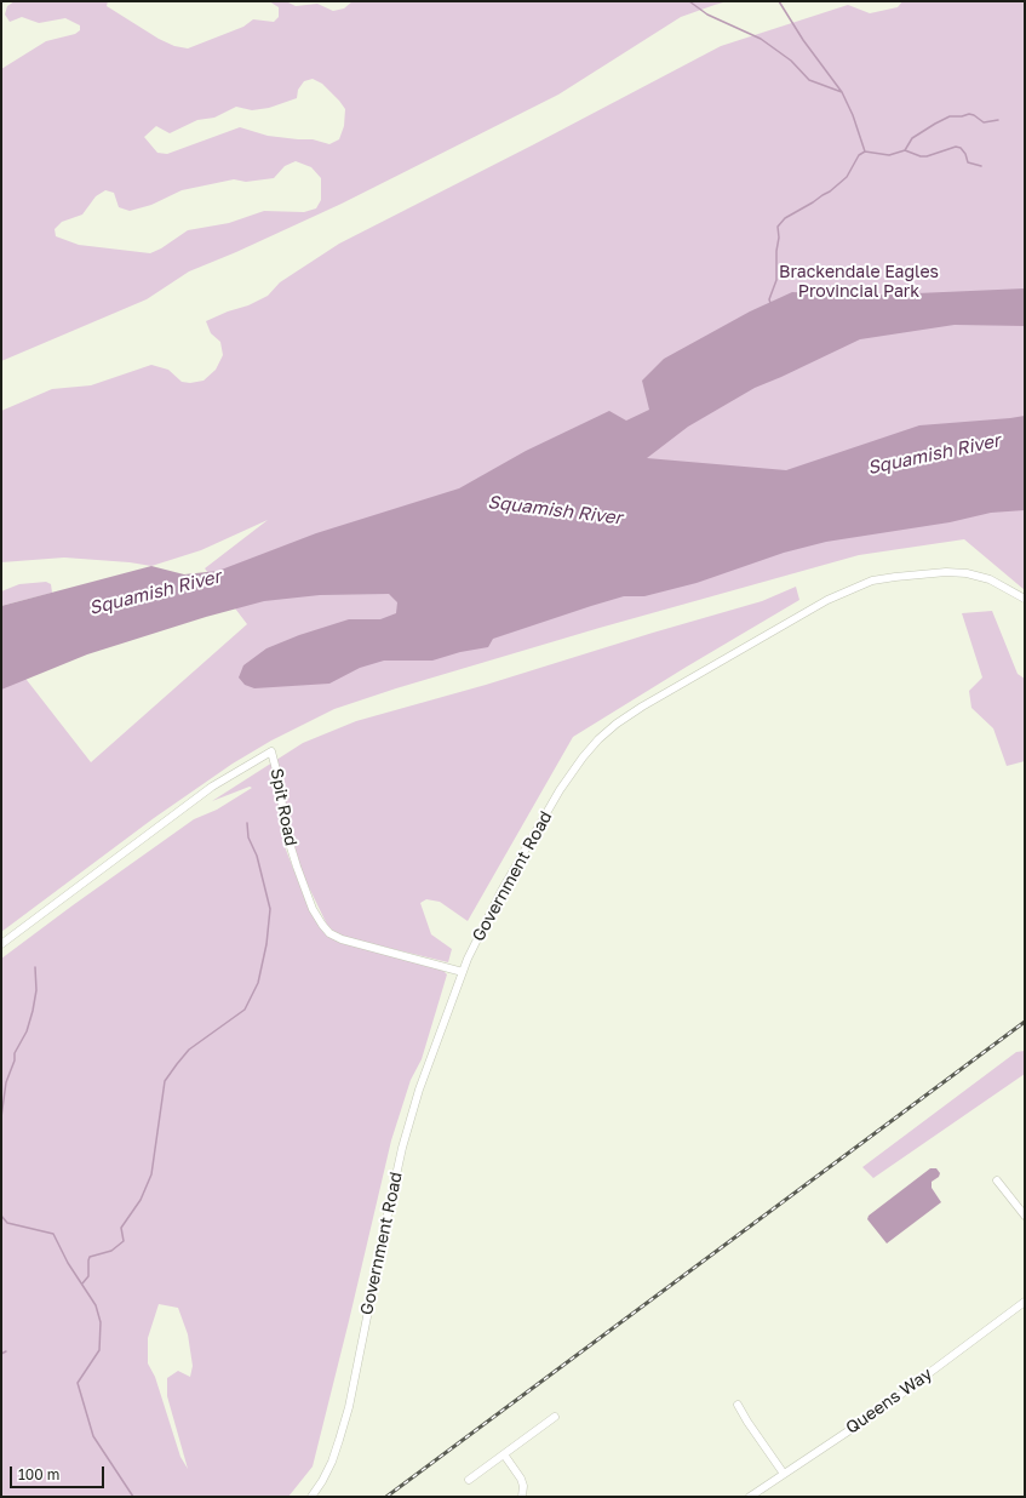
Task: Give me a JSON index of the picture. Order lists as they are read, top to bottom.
{
  "streets": {
    "street": ["Spit Road", "Government Road", "Queens Way"]
  },
  "crossings": [
    ["Spit Road", "Government Road"]
  ],
  "water": ["Squamish River"],
  "parks": ["Brackendale Eagles Provincial Park"],
  "scale_bar": "100 m"
}
